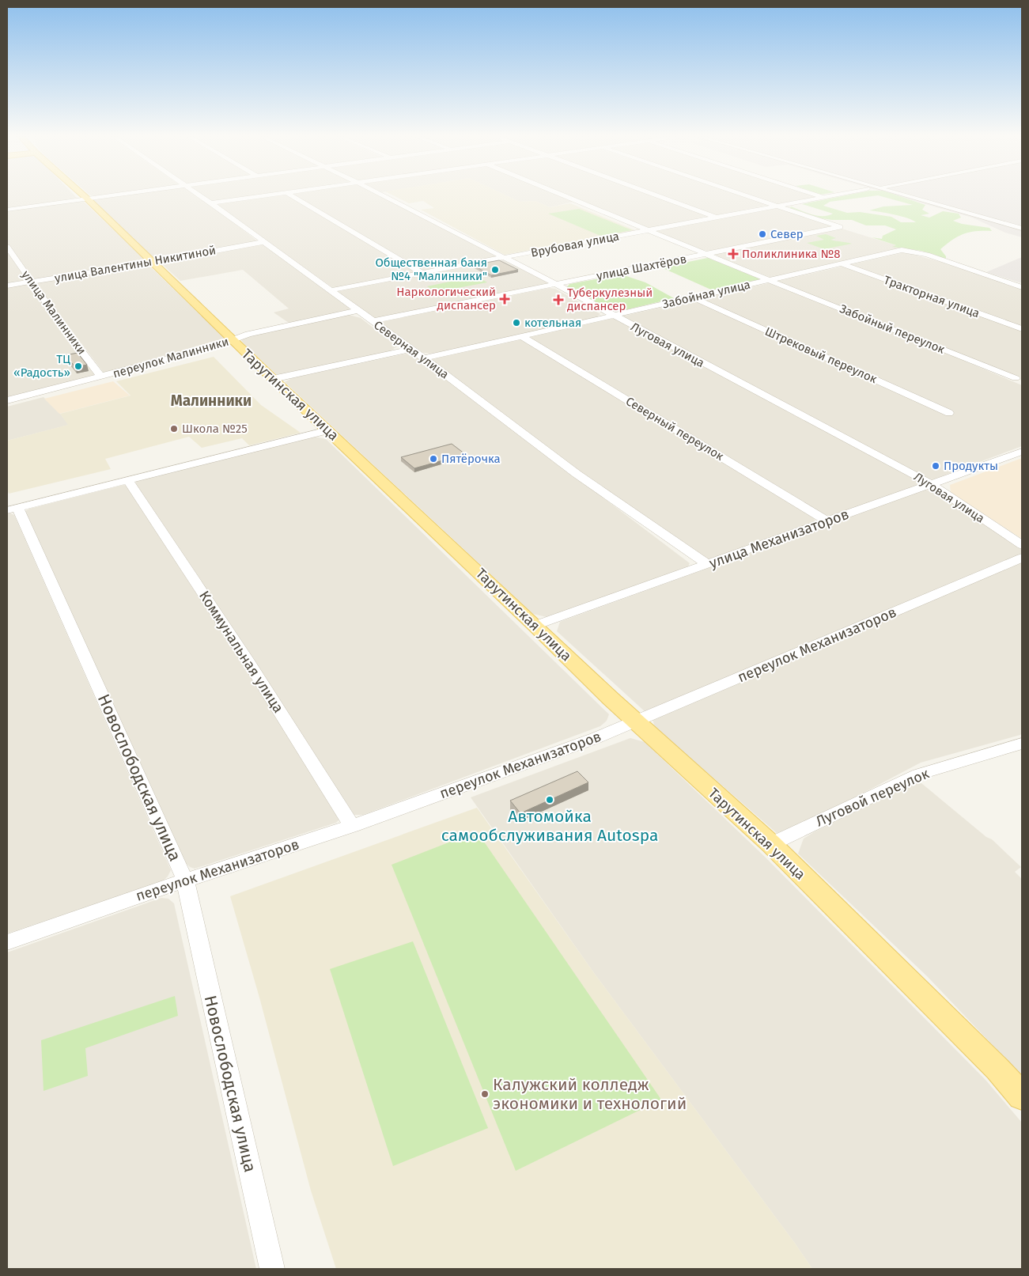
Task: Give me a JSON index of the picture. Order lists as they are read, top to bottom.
{
  "streets": {
    "main road": ["Тарутинская улица"],
    "street": [
      "Врубовая улица",
      "улица Валентины Никитиной",
      "улица Шахтёров",
      "Забойная улица",
      "Тракторная улица",
      "улица Малинники",
      "Забойный переулок",
      "Луговая улица",
      "Северная улица",
      "Штрековый переулок",
      "переулок Малинники",
      "Северный переулок",
      "улица Механизаторов",
      "переулок Механизаторов",
      "Коммунальная улица",
      "Новослободская улица",
      "Луговой переулок"
    ]
  },
  "crossings": [
    ["Врубовая улица", "улица Шахтёров"],
    ["Врубовая улица", "Забойный переулок"],
    ["Врубовая улица", "Луговая улица"],
    ["Врубовая улица", "Северная улица"],
    ["улица Валентины Никитиной", "улица Малинники"],
    ["улица Валентины Никитиной", "Северная улица"],
    ["улица Валентины Никитиной", "Тарутинская улица"],
    ["улица Шахтёров", "Забойный переулок"],
    ["улица Шахтёров", "Луговая улица"],
    ["улица Шахтёров", "Северная улица"],
    ["Забойная улица", "Тракторная улица"],
    ["Забойная улица", "Забойный переулок"],
    ["Забойная улица", "Луговая улица"],
    ["Забойная улица", "Северная улица"],
    ["Забойная улица", "Штрековый переулок"],
    ["Забойная улица", "Северный переулок"],
    ["улица Малинники", "переулок Малинники"],
    ["Луговая улица", "улица Механизаторов"],
    ["Северная улица", "переулок Малинники"],
    ["Северная улица", "улица Механизаторов"],
    ["переулок Малинники", "Тарутинская улица"],
    ["Тарутинская улица", "улица Механизаторов"],
    ["Тарутинская улица", "переулок Механизаторов"],
    ["Тарутинская улица", "Луговой переулок"],
    ["Северный переулок", "улица Механизаторов"],
    ["переулок Механизаторов", "Коммунальная улица"],
    ["переулок Механизаторов", "Новослободская улица"]
  ],
  "districts": ["Малинники"],
  "places": {
    "other": [
      "Север",
      "Общественная баня №4 \"Малинники\"",
      "котельная",
      "ТЦ «Радость»",
      "Школа №25",
      "Пятёрочка",
      "Продукты",
      "Автомойка самообслуживания Autospa",
      "Калужский колледж экономики и технологий"
    ],
    "health": ["Поликлиника №8", "Наркологический диспансер", "Туберкулезный диспансер"]
  }
}
